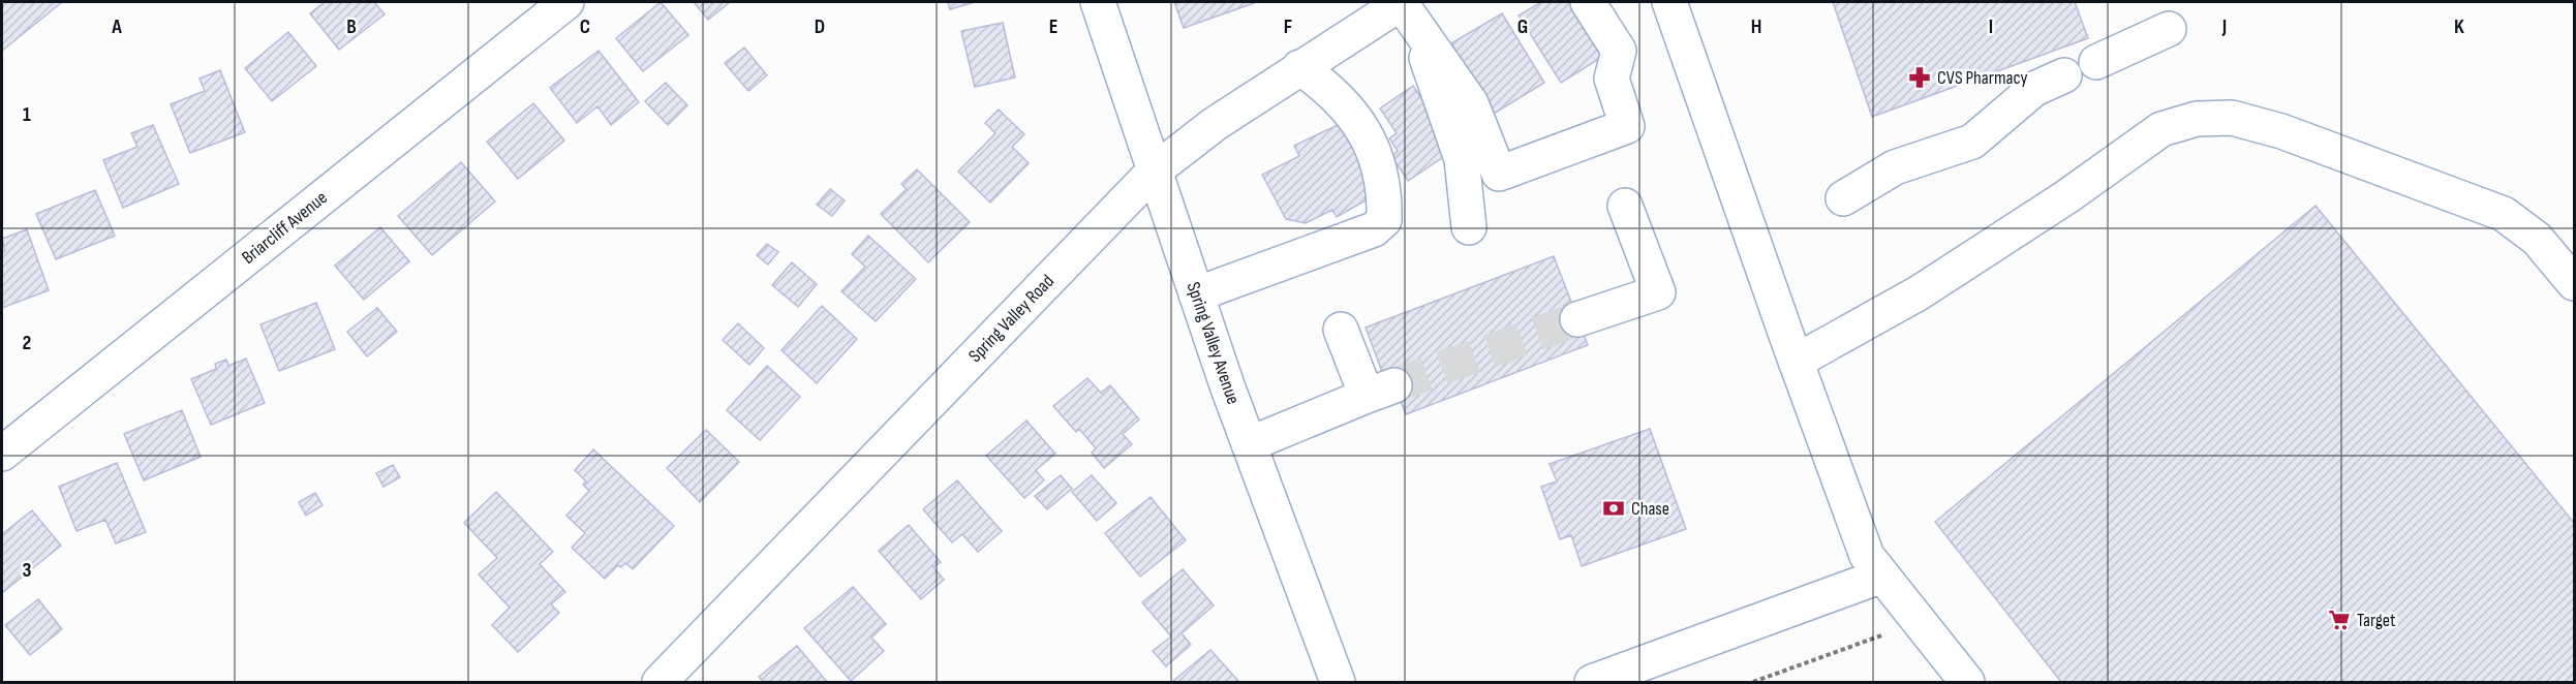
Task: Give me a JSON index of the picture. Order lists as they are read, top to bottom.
{
  "streets": {
    "street": ["Briarcliff Avenue", "Spring Valley Road", "Spring Valley Avenue"]
  },
  "crossings": [
    ["Spring Valley Road", "Spring Valley Avenue"]
  ],
  "places": {
    "pharmacy": ["CVS Pharmacy"],
    "bank": ["Chase"],
    "supermarket": ["Target"]
  },
  "grid": {
    "columns": [
      "A",
      "B",
      "C",
      "D",
      "E",
      "F",
      "G",
      "H",
      "I",
      "J",
      "K"
    ],
    "rows": ["1", "2", "3"]
  }
}
